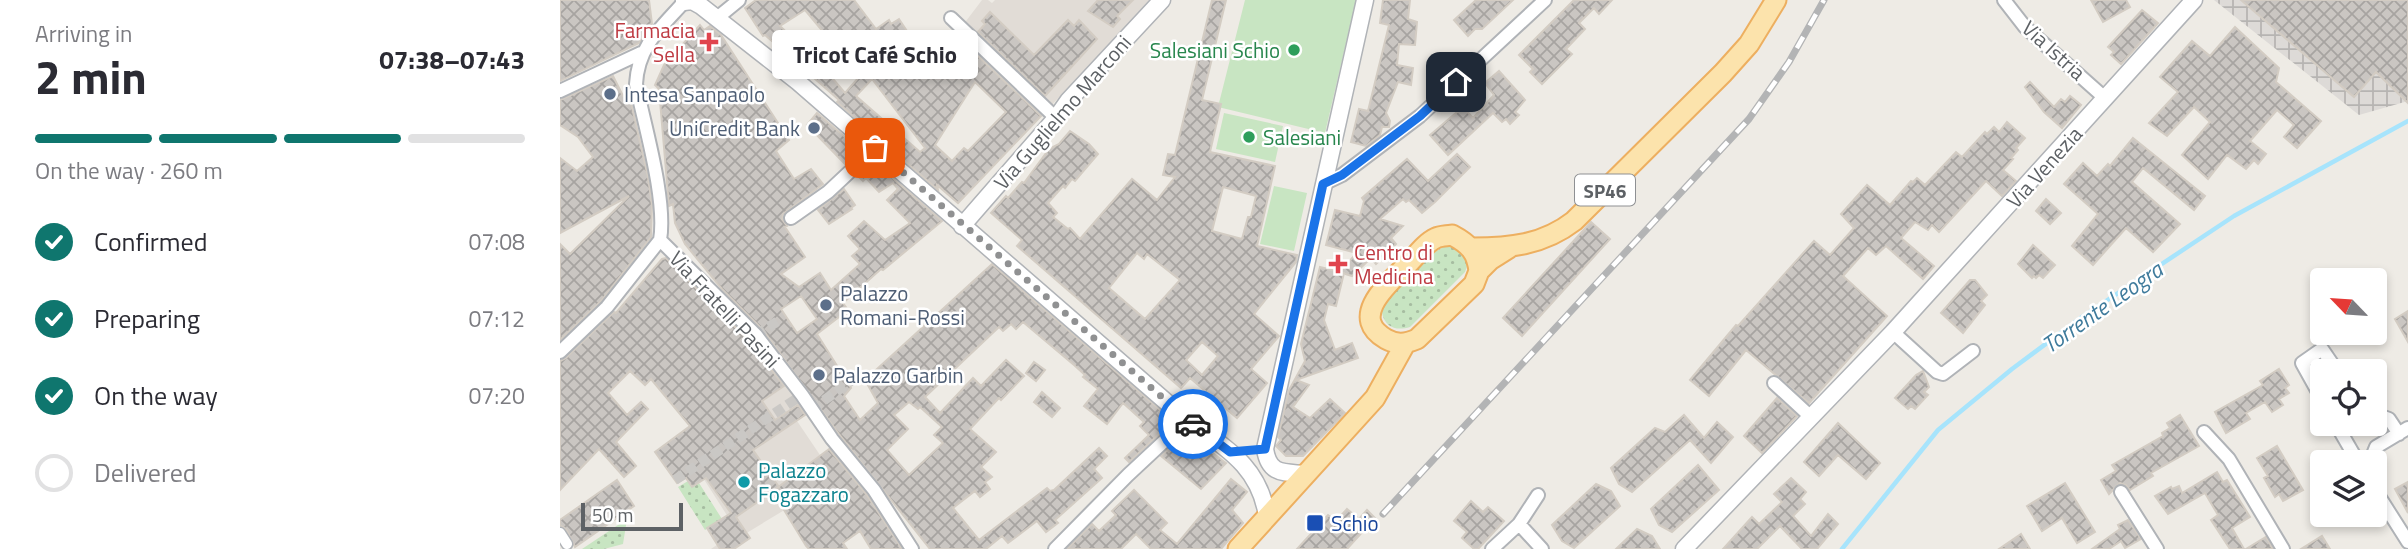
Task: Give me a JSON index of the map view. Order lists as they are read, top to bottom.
{
  "streets": {
    "main road": ["SP46"],
    "street": [
      "Via Istria",
      "Via Guglielmo Marconi",
      "Via Venezia",
      "Via Fratelli Pasini"
    ]
  },
  "crossings": [
    ["Via Istria", "Via Venezia"]
  ],
  "water": ["Torrente Leogra"],
  "places": {
    "health": ["Farmacia Sella", "Centro di Medicina"],
    "other": [
      "Salesiani Schio",
      "Intesa Sanpaolo",
      "UniCredit Bank",
      "Salesiani",
      "Tricot Café Schio",
      "Palazzo Romani-Rossi",
      "Palazzo Garbin",
      "Palazzo Fogazzaro"
    ],
    "transit": ["Schio"]
  },
  "scale_bar": "50 m",
  "north": "top left",
  "page": {
    "heading": ["2 min", "Arriving in", "07:38–07:43"],
    "bubble": "Tricot Café Schio",
    "bar": "On the way · 260 m",
    "list": [
      ["Confirmed", "07:08"],
      ["Preparing", "07:12"],
      ["On the way", "07:20"],
      "Delivered"
    ],
    "scale": "50 m"
  }
}
